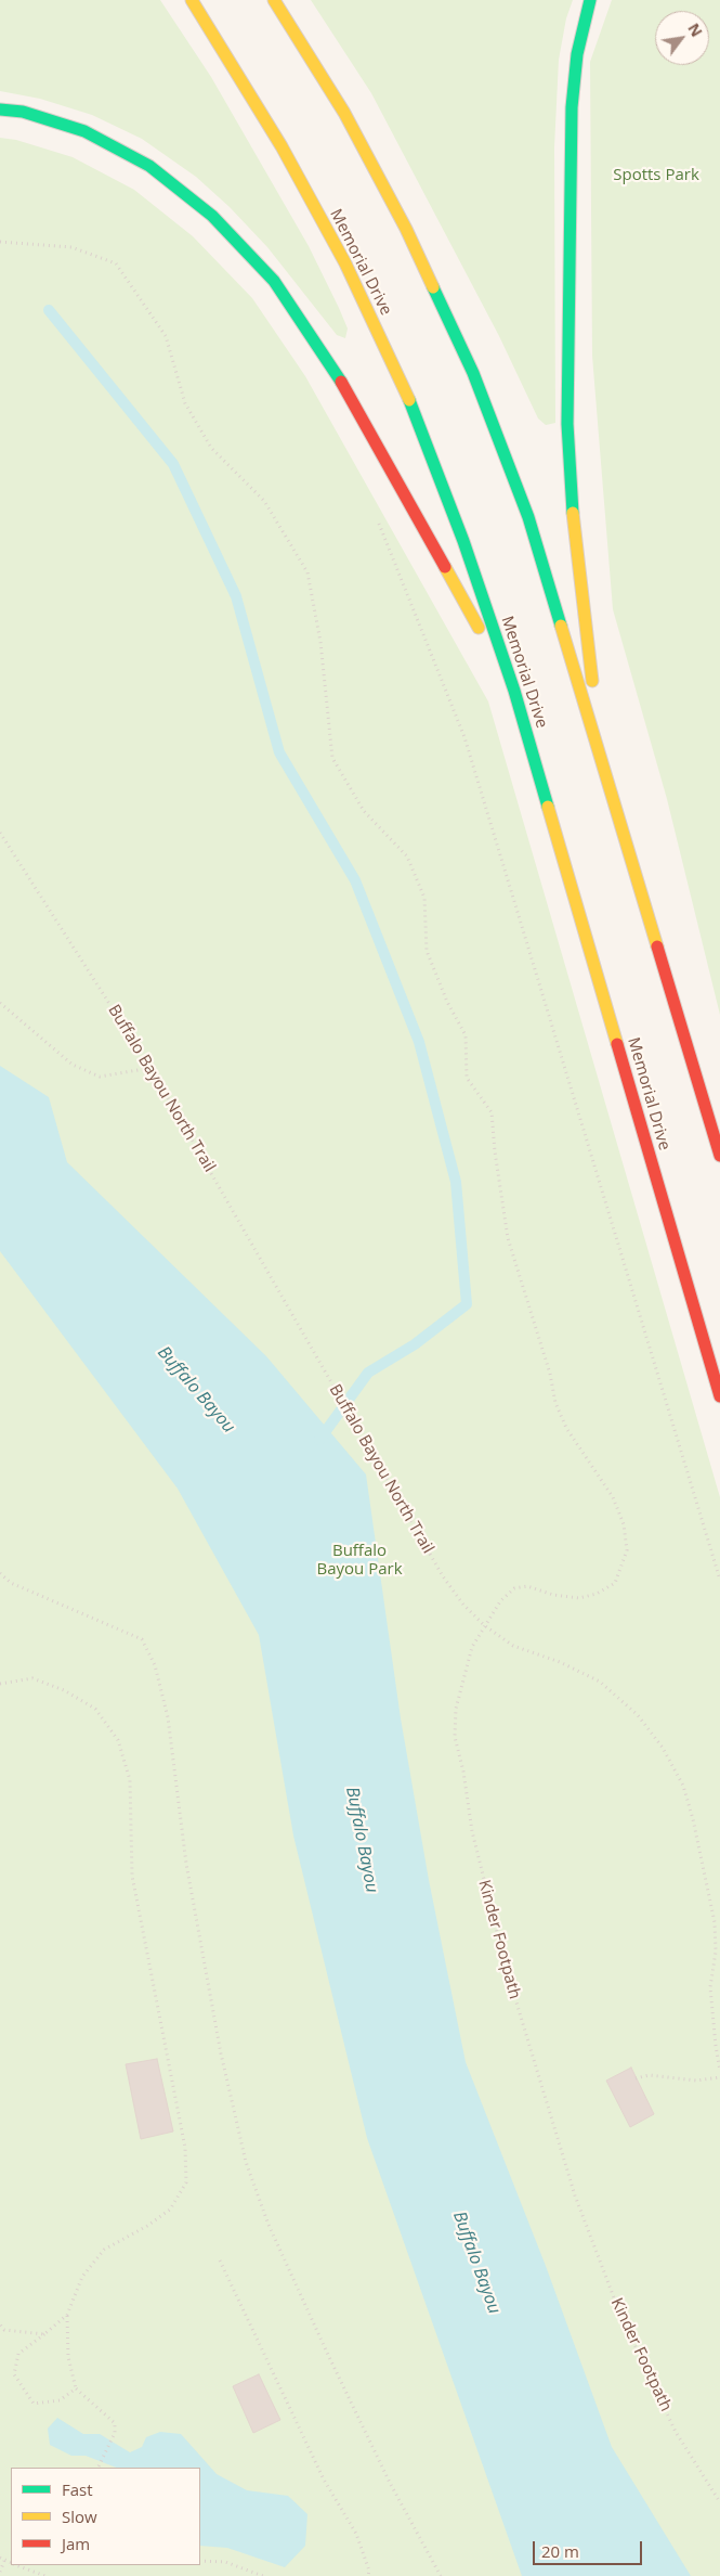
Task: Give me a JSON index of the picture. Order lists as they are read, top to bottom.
{
  "streets": {
    "main road": ["Memorial Drive"],
    "path": ["Buffalo Bayou North Trail", "Kinder Footpath"]
  },
  "crossings": [
    ["Buffalo Bayou North Trail", "Kinder Footpath"]
  ],
  "water": ["Buffalo Bayou"],
  "parks": ["Spotts Park", "Buffalo Bayou Park"],
  "legend": ["Fast", "Slow", "Jam"],
  "scale_bar": "20 m",
  "north": "top right"
}
